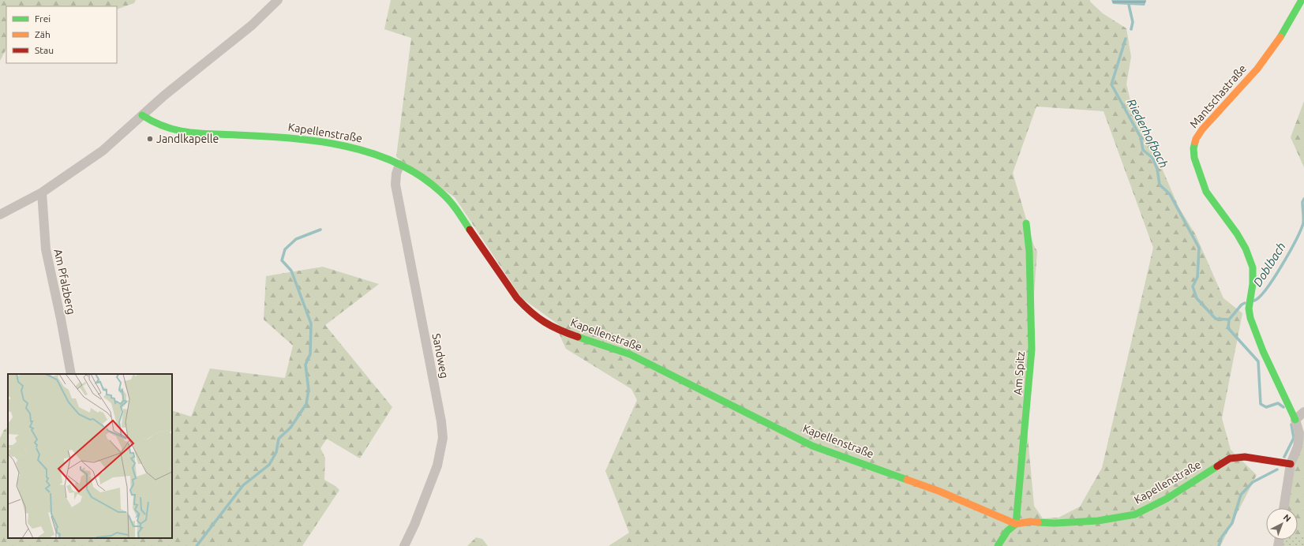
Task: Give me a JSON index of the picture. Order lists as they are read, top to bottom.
{
  "streets": {
    "street": [
      "Mantschastraße",
      "Kapellenstraße",
      "Am Pfalzberg",
      "Sandweg",
      "Am Spitz"
    ]
  },
  "crossings": [
    ["Mantschastraße", "Kapellenstraße"],
    ["Kapellenstraße", "Sandweg"],
    ["Kapellenstraße", "Am Spitz"]
  ],
  "water": ["Riederhofbach", "Doblbach"],
  "places": ["Jandlkapelle"],
  "legend": ["Frei", "Zäh", "Stau"],
  "north": "top right"
}
